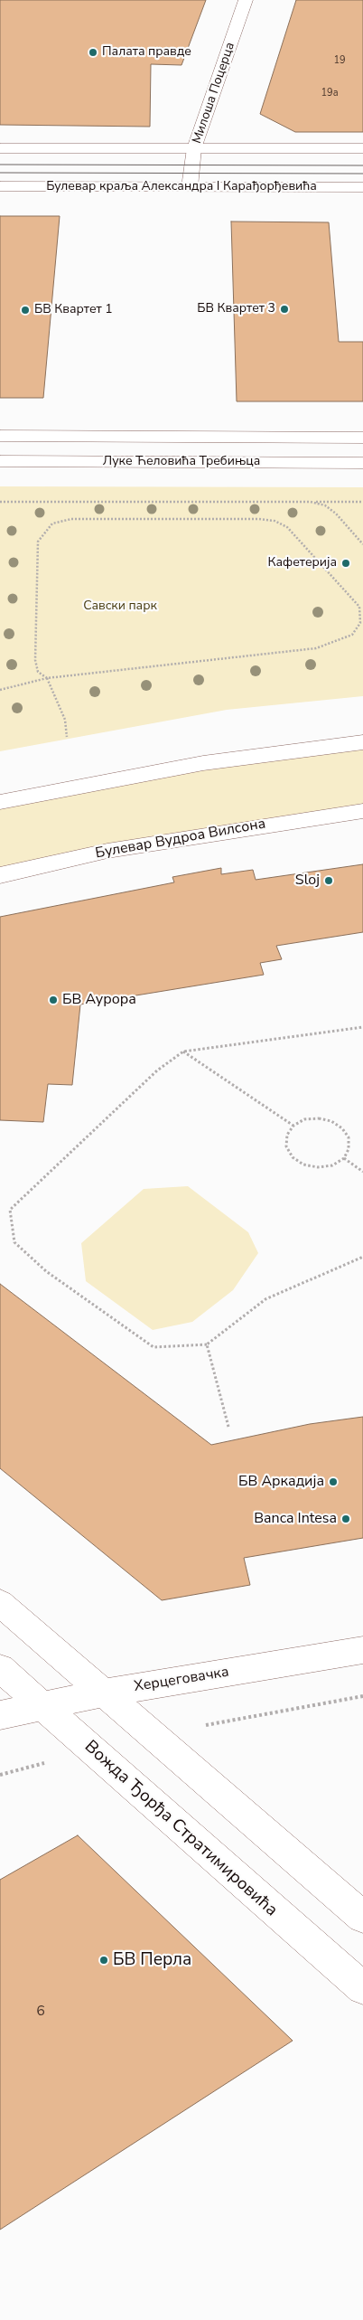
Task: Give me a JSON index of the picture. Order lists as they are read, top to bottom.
{
  "streets": {
    "street": [
      "Милоша Поцерца",
      "Булевар краља Александра I Карађорђевића",
      "Луке Ћеловића Требињца",
      "Булевар Вудроа Вилсона",
      "Херцеговачка",
      "Вожда Ђорђа Стратимировића"
    ]
  },
  "crossings": [
    ["Милоша Поцерца", "Булевар краља Александра I Карађорђевића"],
    ["Херцеговачка", "Вожда Ђорђа Стратимировића"]
  ],
  "parks": ["Савски парк"],
  "places": [
    "Палата правде",
    "БВ Квартет 3",
    "БВ Квартет 1",
    "Кафетерија",
    "Sloj",
    "БВ Аурора",
    "БВ Аркадија",
    "Banca Intesa",
    "БВ Перла"
  ],
  "house_numbers": ["19", "19a", "6"]
}
